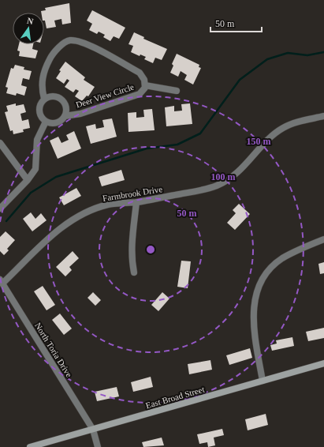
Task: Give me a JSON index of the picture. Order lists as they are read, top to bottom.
{
  "streets": {
    "main road": ["East Broad Street"],
    "street": ["Deer View Circle", "Farmbrook Drive", "North Toria Drive"]
  },
  "crossings": [
    ["Farmbrook Drive", "North Toria Drive"],
    ["North Toria Drive", "East Broad Street"]
  ],
  "scale_bar": "50 m",
  "north": "top",
  "rings": ["150 m", "100 m", "50 m"]
}
